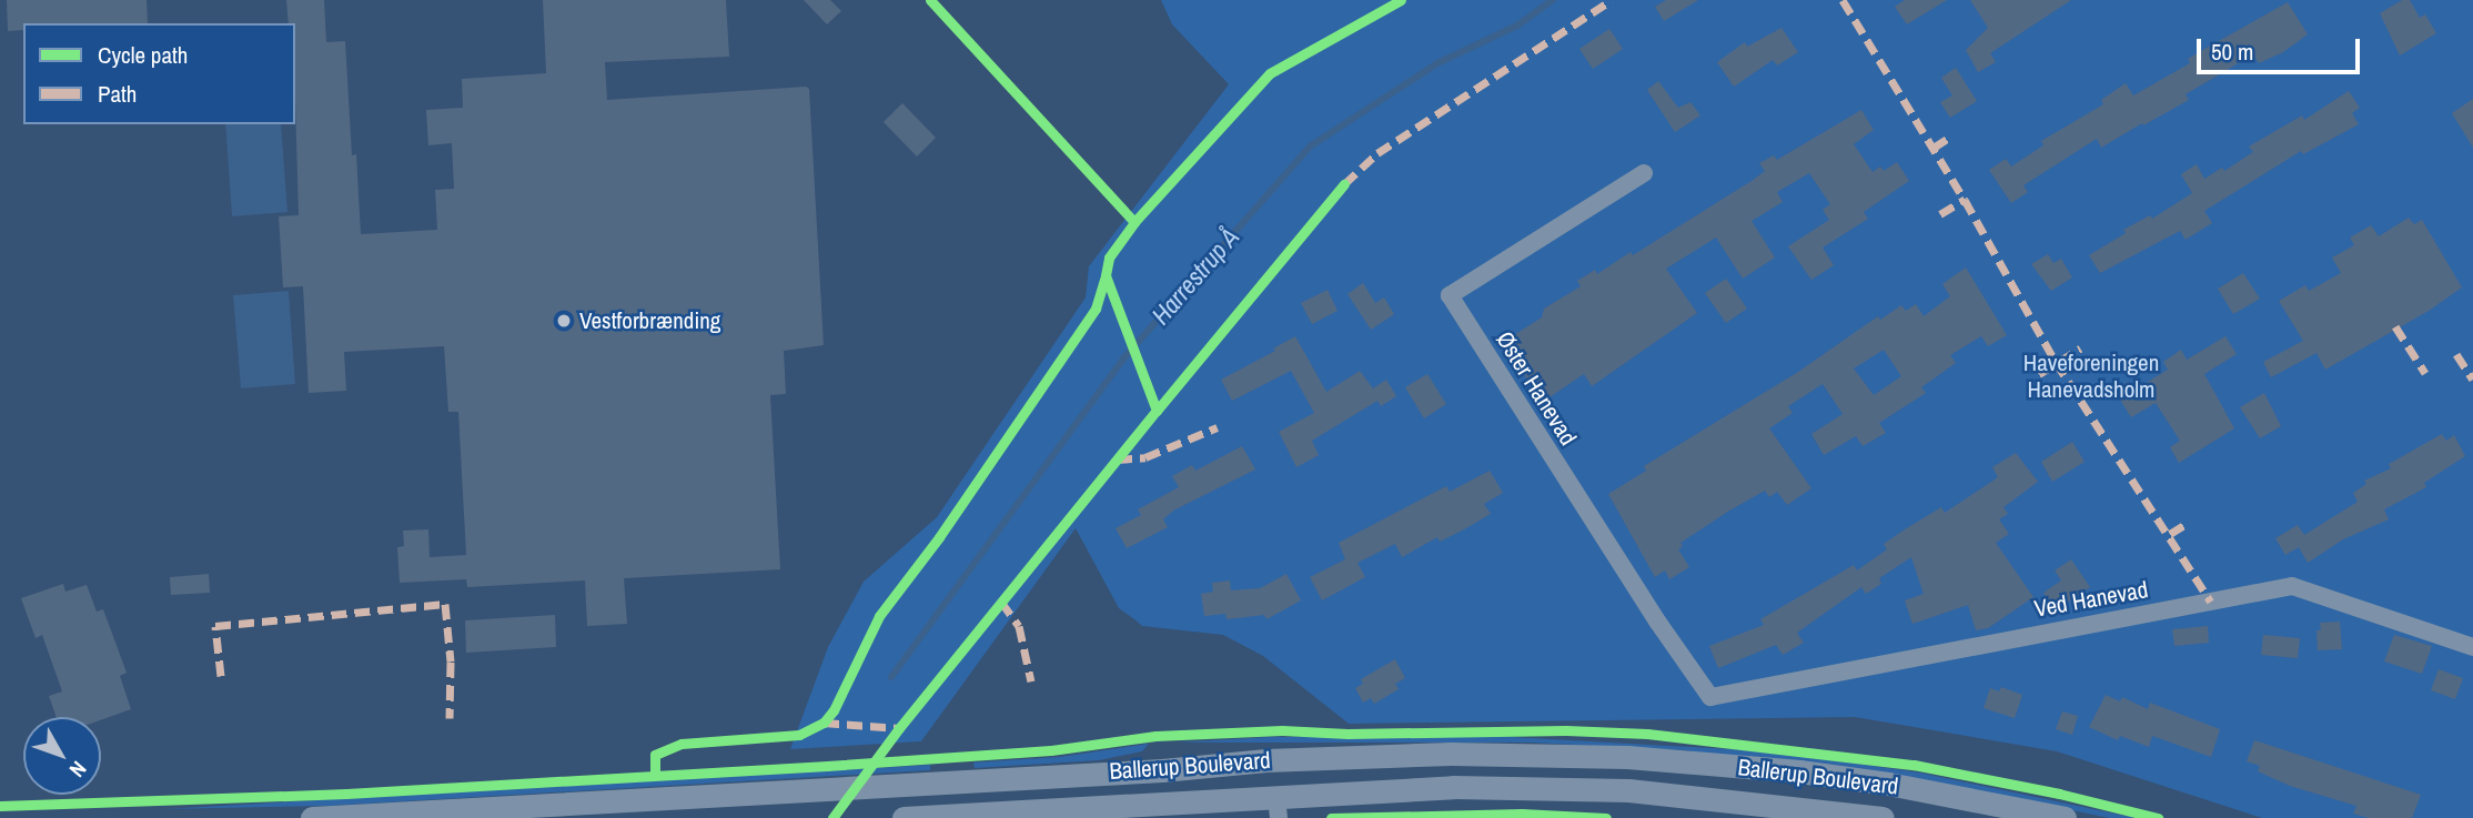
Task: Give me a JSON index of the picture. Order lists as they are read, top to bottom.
{
  "streets": {
    "street": ["Øster Hanevad", "Ved Hanevad", "Ballerup Boulevard"]
  },
  "crossings": [
    ["Øster Hanevad", "Ved Hanevad"]
  ],
  "water": ["Harrestrup Å"],
  "parks": ["Haveforeningen Hanevadsholm"],
  "places": ["Vestforbrænding"],
  "legend": ["Cycle path", "Path"],
  "scale_bar": "50 m",
  "north": "bottom right"
}
